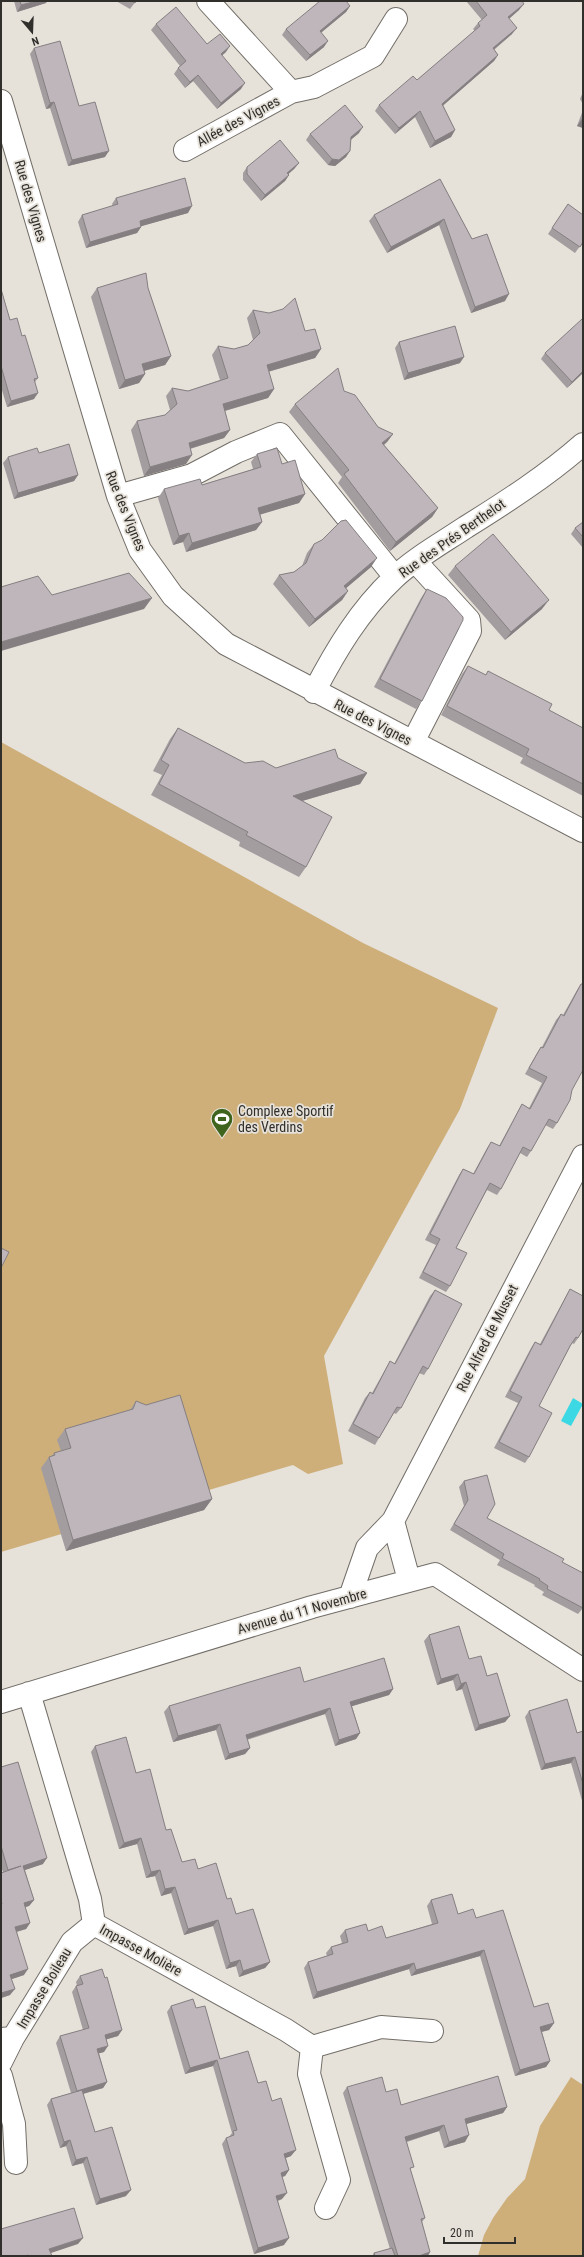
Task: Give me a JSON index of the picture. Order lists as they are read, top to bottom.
{
  "streets": {
    "street": [
      "Allée des Vignes",
      "Rue des Vignes",
      "Rue des Prés Berthelot",
      "Rue Alfred de Musset",
      "Avenue du 11 Novembre",
      "Impasse Molière",
      "Impasse Boileau"
    ]
  },
  "crossings": [
    ["Rue des Vignes", "Rue des Prés Berthelot"],
    ["Rue Alfred de Musset", "Avenue du 11 Novembre"],
    ["Avenue du 11 Novembre", "Impasse Molière"],
    ["Impasse Molière", "Impasse Boileau"]
  ],
  "places": {
    "sports": ["Complexe Sportif des Verdins"]
  },
  "scale_bar": "20 m",
  "north": "bottom"
}
